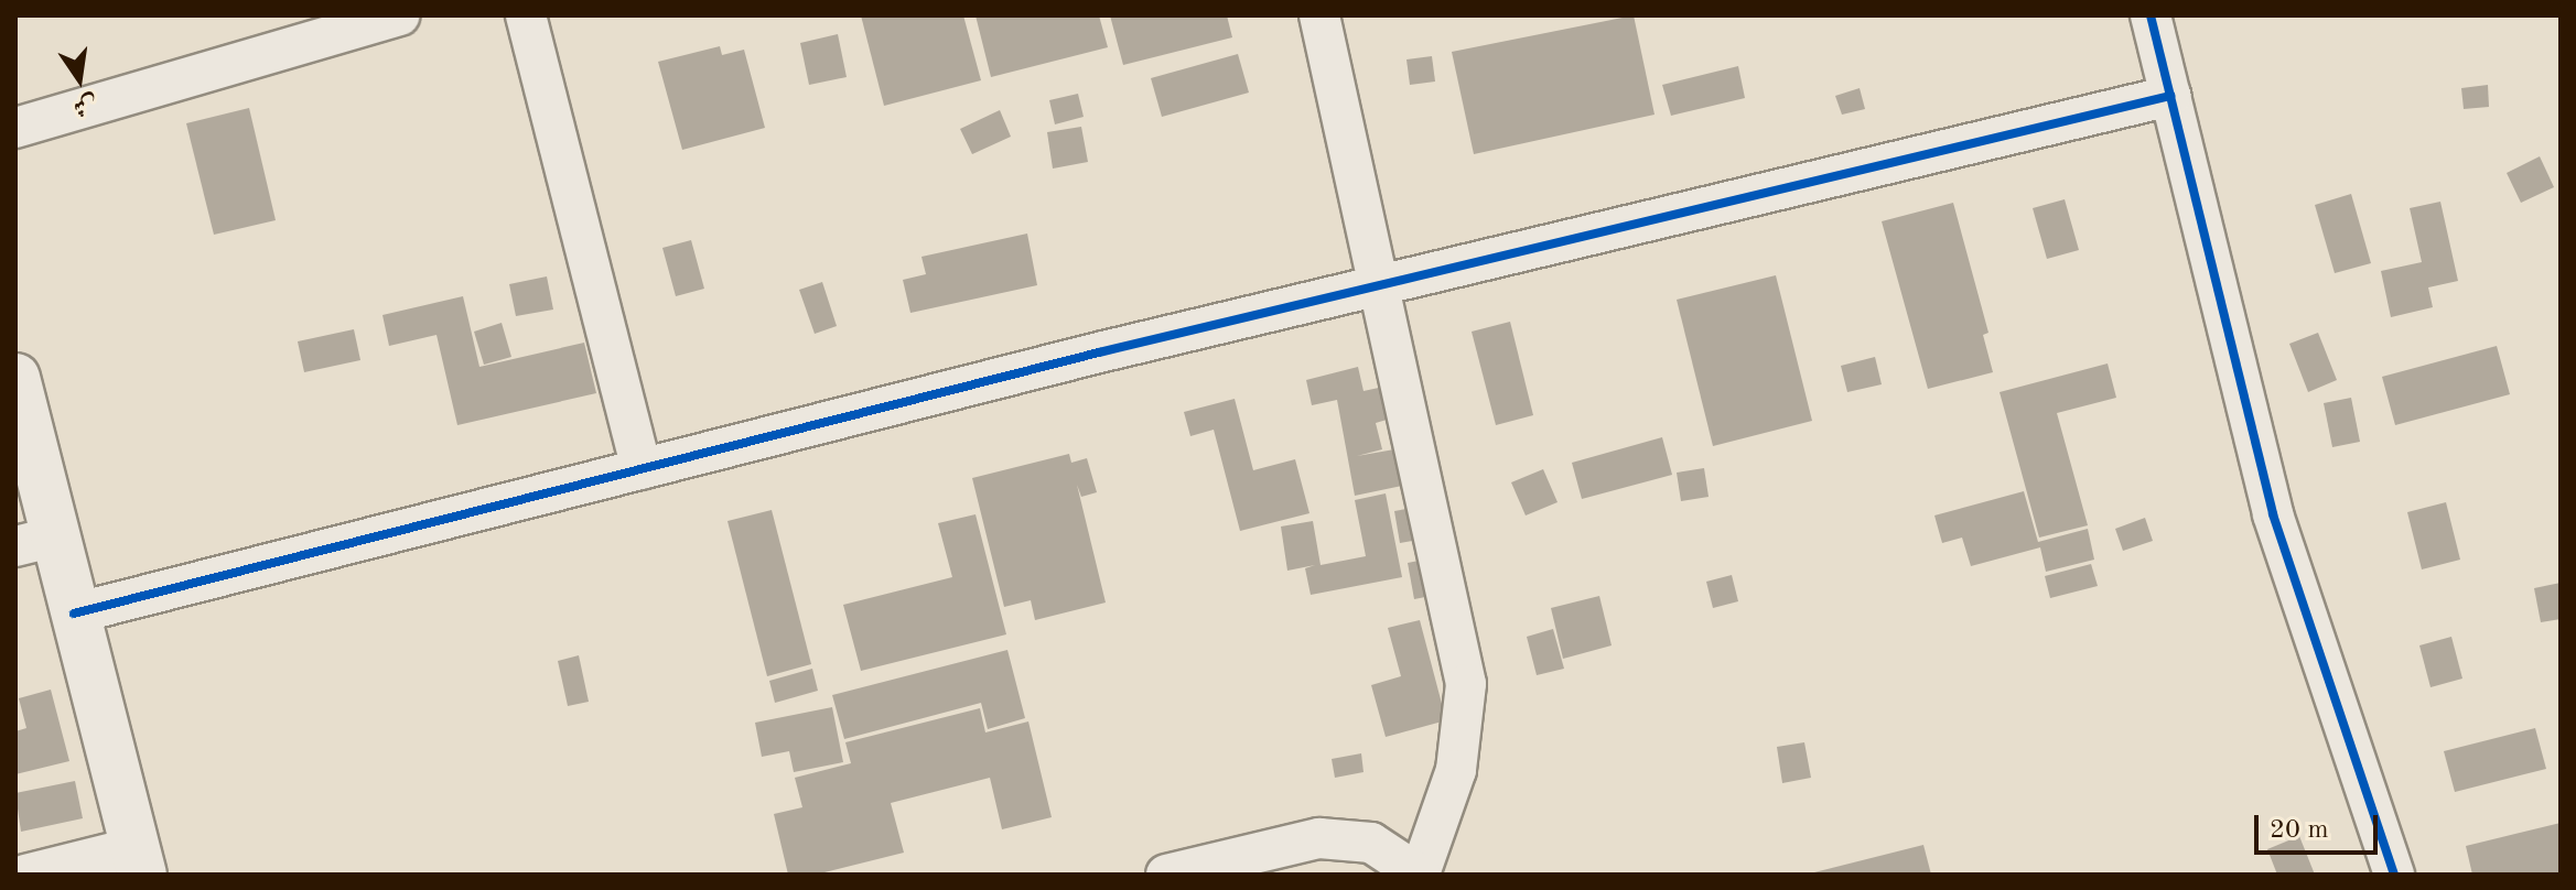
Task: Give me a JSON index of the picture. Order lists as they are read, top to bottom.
{
  "scale_bar": "20 m",
  "north": "bottom"
}
